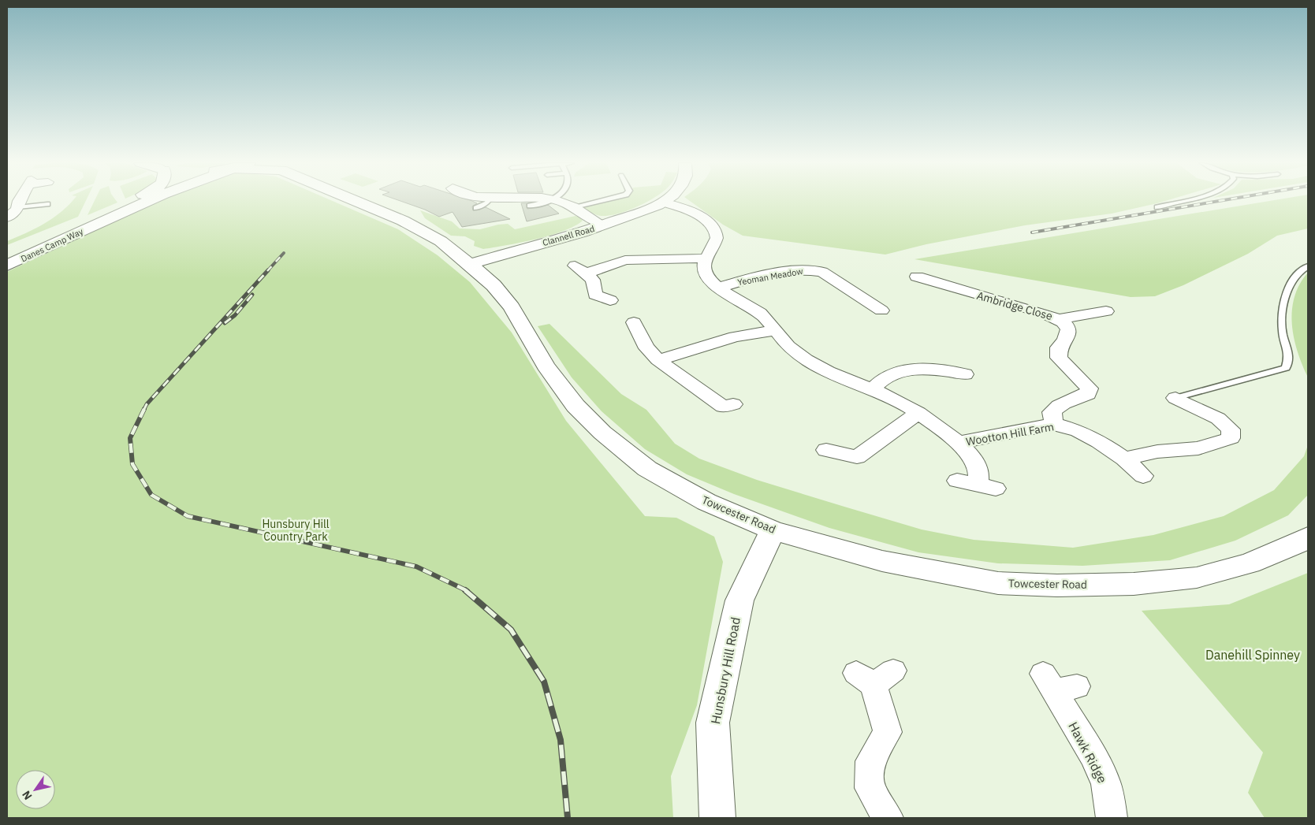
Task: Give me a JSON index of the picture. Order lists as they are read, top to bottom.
{
  "streets": {
    "main road": [
      "Clannell Road",
      "Danes Camp Way",
      "Towcester Road",
      "Hunsbury Hill Road"
    ],
    "street": [
      "Yeoman Meadow",
      "Ambridge Close",
      "Wootton Hill Farm",
      "Hawk Ridge"
    ]
  },
  "crossings": [
    ["Clannell Road", "Towcester Road"],
    ["Yeoman Meadow", "Wootton Hill Farm"],
    ["Ambridge Close", "Wootton Hill Farm"],
    ["Towcester Road", "Hunsbury Hill Road"]
  ],
  "parks": ["Hunsbury Hill Country Park", "Danehill Spinney"],
  "north": "bottom left"
}
